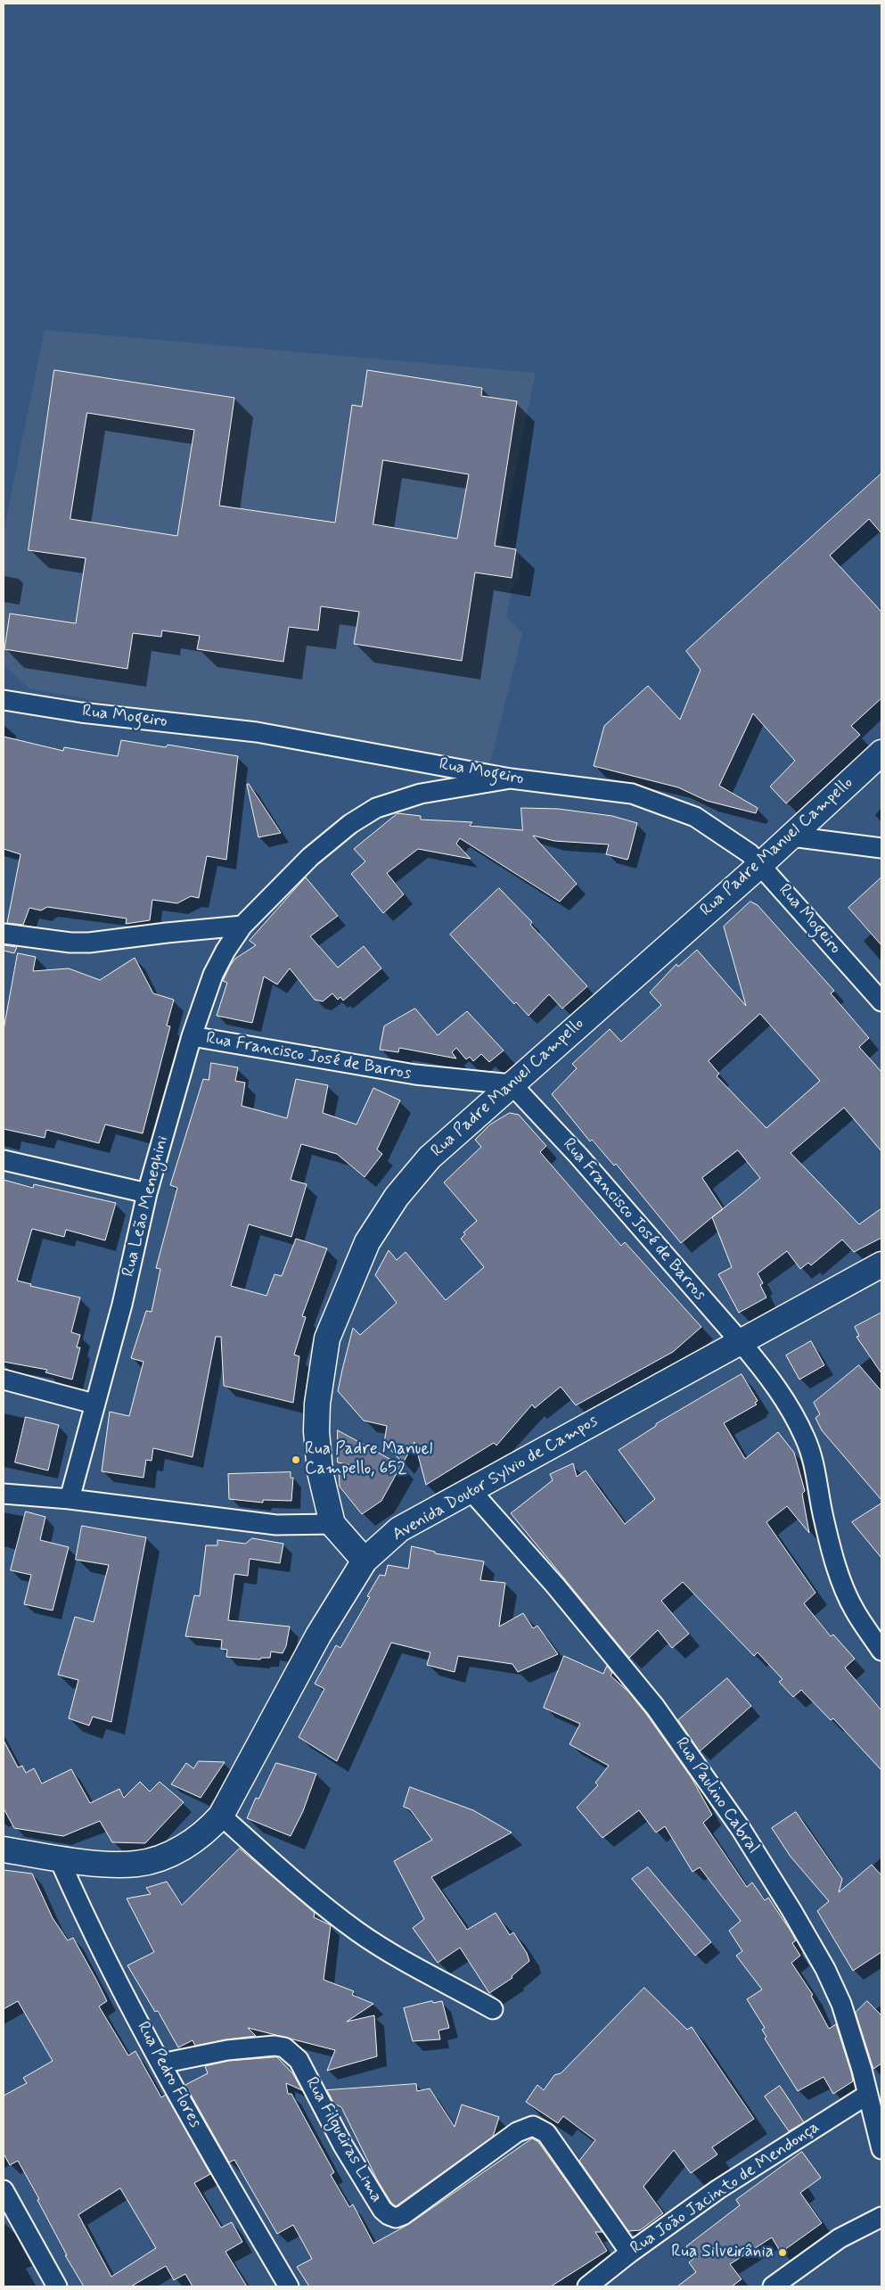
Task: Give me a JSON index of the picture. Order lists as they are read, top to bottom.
{
  "streets": {
    "main road": ["Rua Padre Manuel Campello", "Avenida Doutor Sylvio de Campos"],
    "street": [
      "Rua Mogeiro",
      "Rua Francisco José de Barros",
      "Rua Leão Meneghini",
      "Rua Paulino Cabral",
      "Rua Pedro Flores",
      "Rua Filgueiras Lima",
      "Rua João Jacinto de Mendonça"
    ]
  },
  "crossings": [
    ["Rua Mogeiro", "Rua Padre Manuel Campello"],
    ["Rua Mogeiro", "Rua Leão Meneghini"],
    ["Rua Padre Manuel Campello", "Rua Francisco José de Barros"],
    ["Rua Francisco José de Barros", "Rua Leão Meneghini"],
    ["Rua Francisco José de Barros", "Avenida Doutor Sylvio de Campos"],
    ["Avenida Doutor Sylvio de Campos", "Rua Paulino Cabral"],
    ["Avenida Doutor Sylvio de Campos", "Rua Pedro Flores"],
    ["Rua Paulino Cabral", "Rua João Jacinto de Mendonça"],
    ["Rua Pedro Flores", "Rua Filgueiras Lima"],
    ["Rua Filgueiras Lima", "Rua João Jacinto de Mendonça"]
  ],
  "places": ["Rua Padre Manuel Campello, 652", "Rua Silveirânia"]
}
